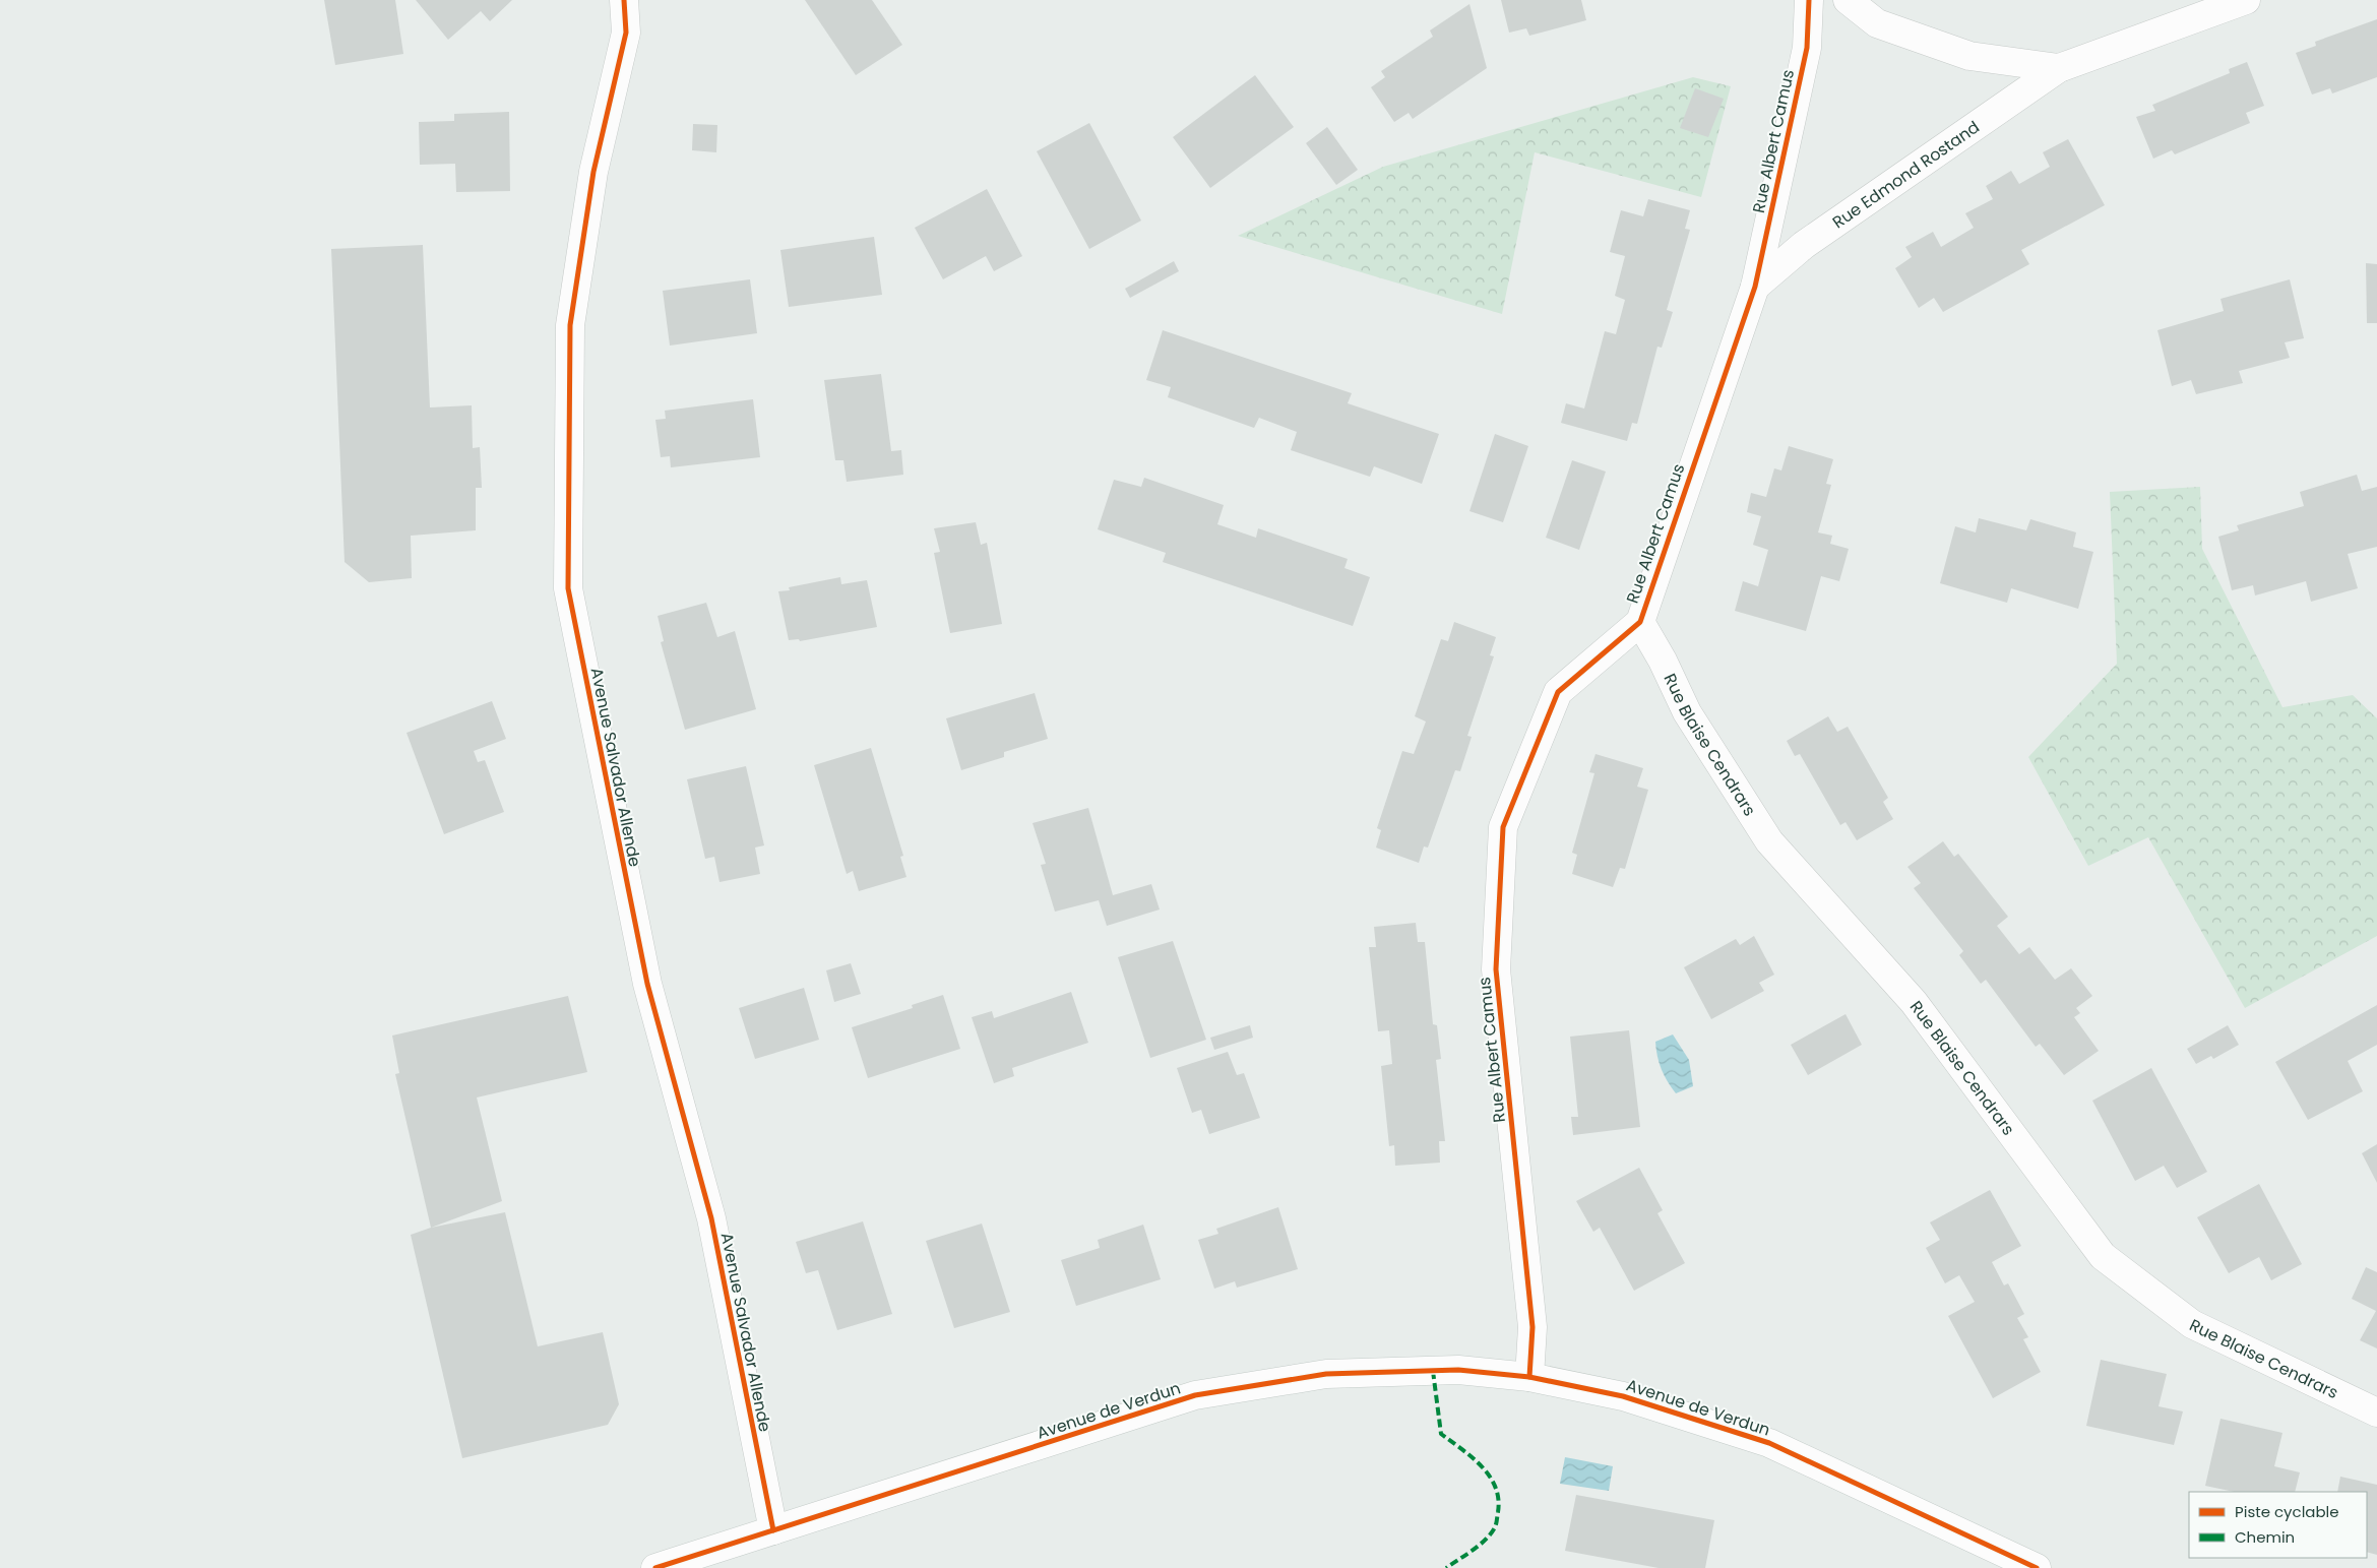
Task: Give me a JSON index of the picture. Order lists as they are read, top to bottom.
{
  "streets": {
    "street": [
      "Rue Albert Camus",
      "Rue Edmond Rostand",
      "Rue Blaise Cendrars",
      "Avenue Salvador Allende",
      "Avenue de Verdun"
    ]
  },
  "crossings": [
    ["Rue Albert Camus", "Rue Edmond Rostand"],
    ["Rue Albert Camus", "Rue Blaise Cendrars"],
    ["Rue Albert Camus", "Avenue de Verdun"],
    ["Avenue Salvador Allende", "Avenue de Verdun"]
  ],
  "legend": ["Piste cyclable", "Chemin"]
}
